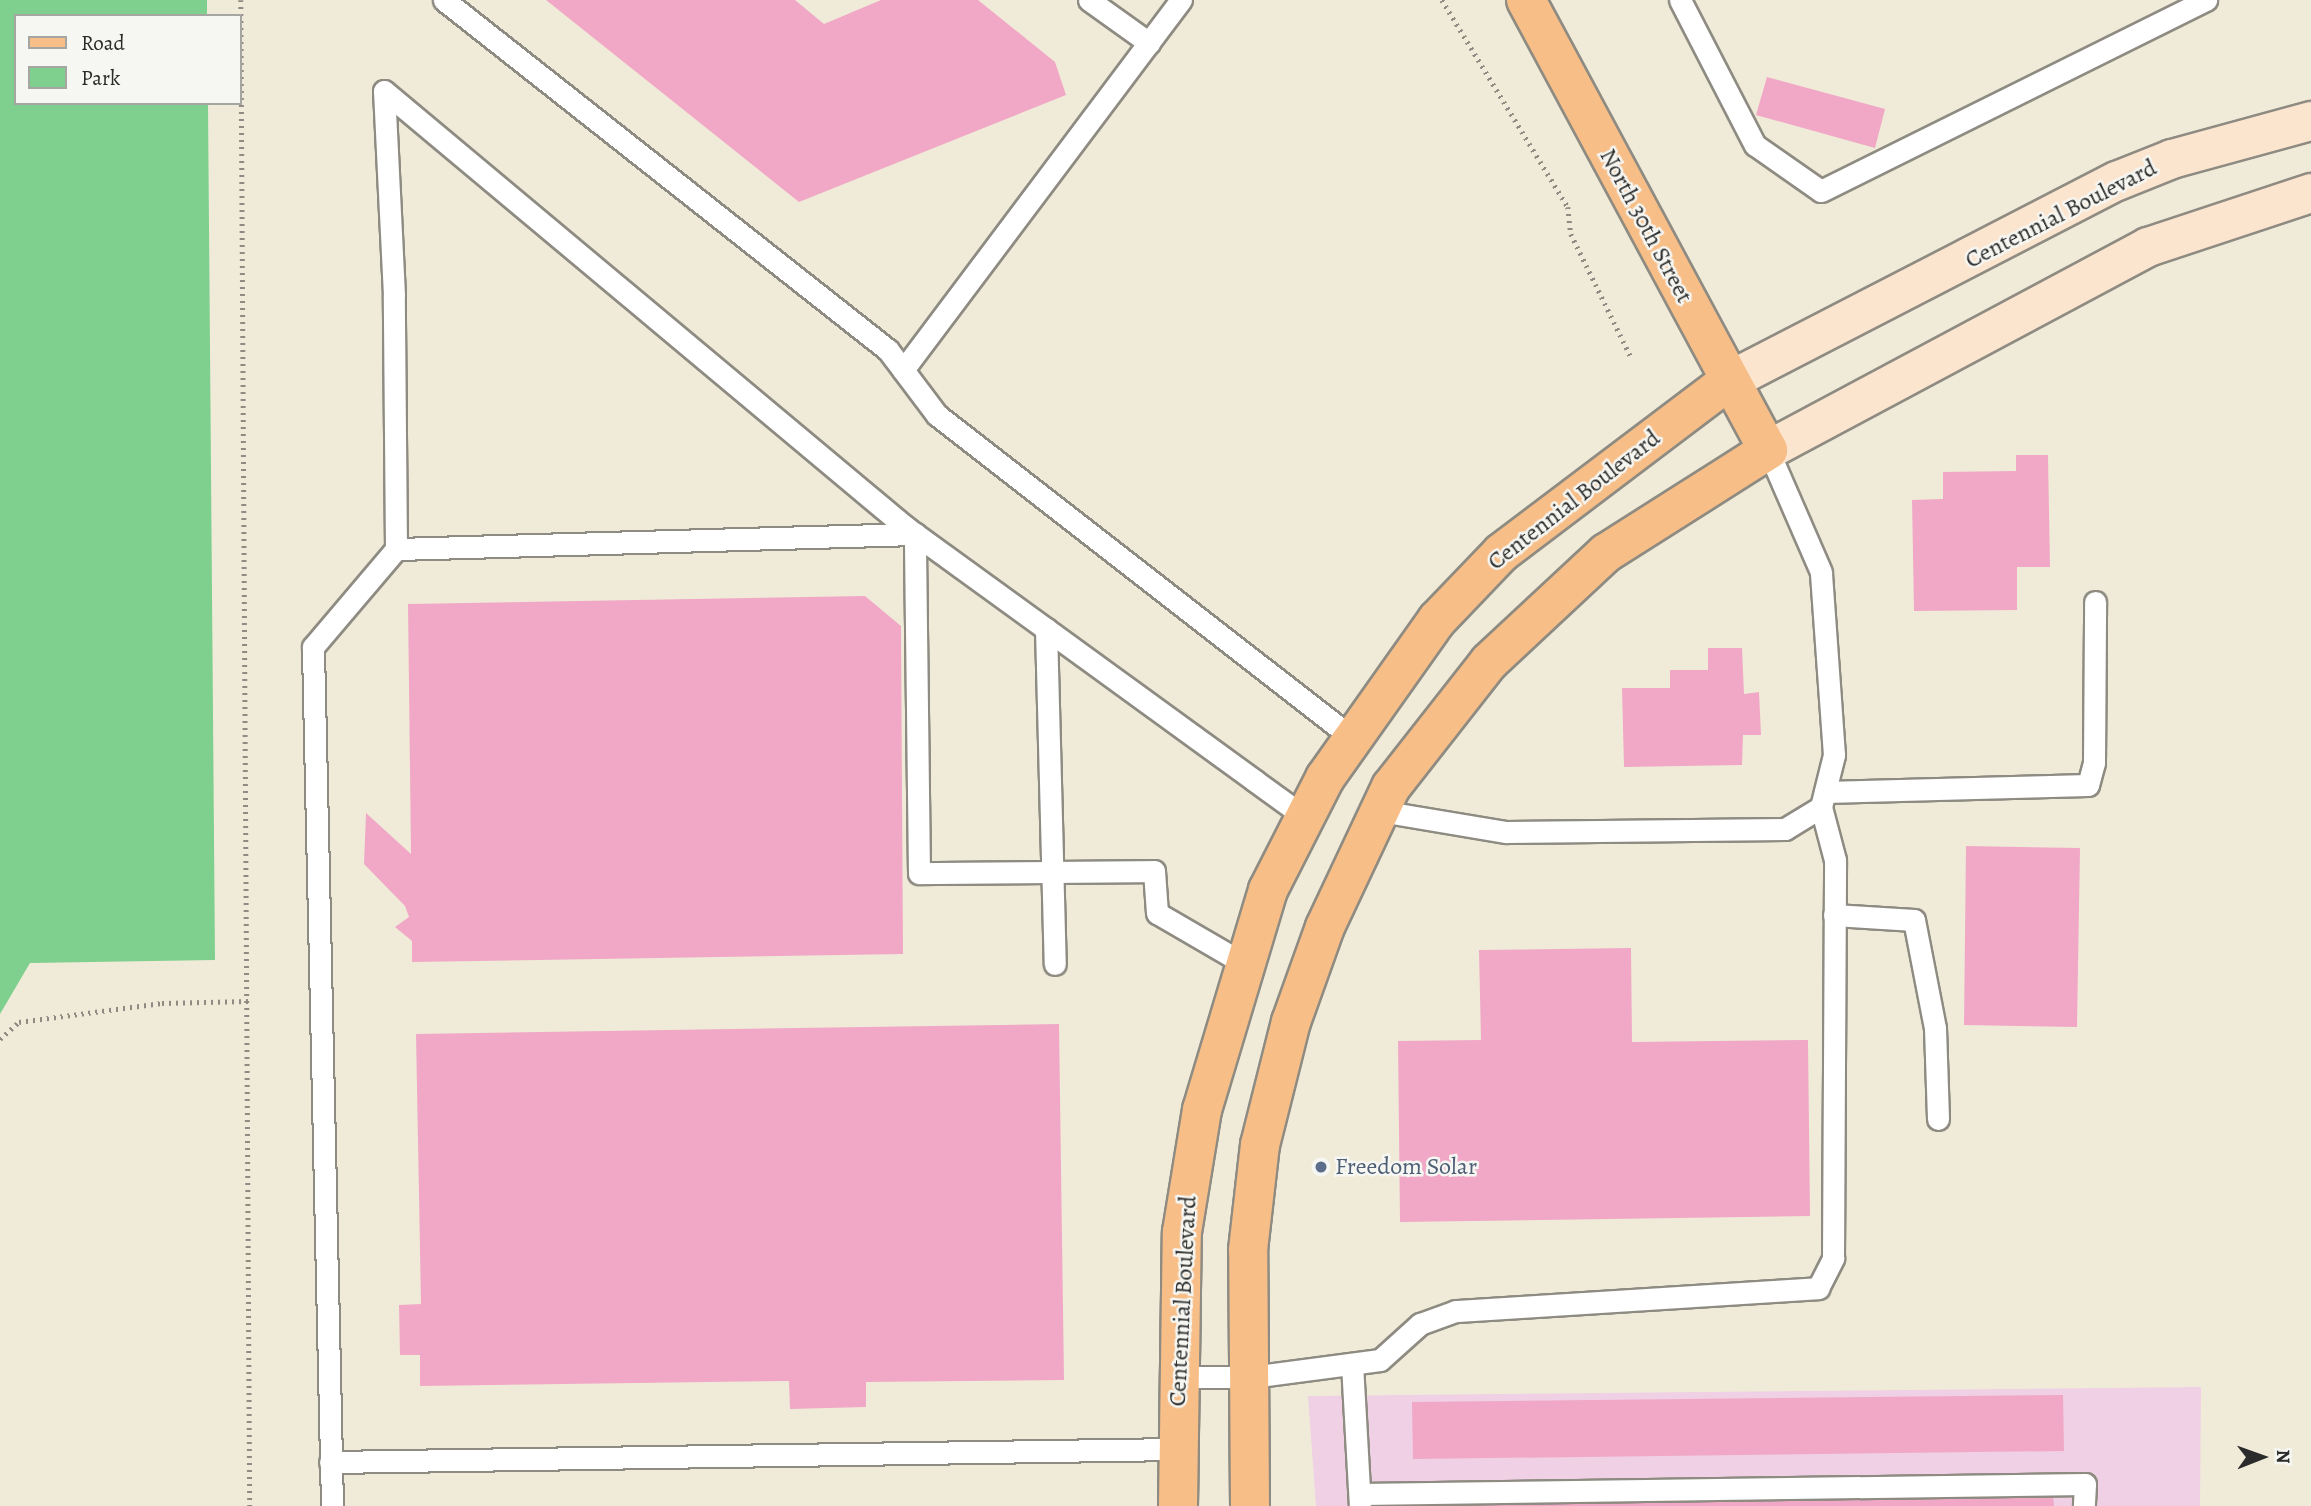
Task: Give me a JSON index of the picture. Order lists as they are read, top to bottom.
{
  "streets": {
    "main road": ["Centennial Boulevard", "North 30th Street"]
  },
  "crossings": [
    ["Centennial Boulevard", "North 30th Street"]
  ],
  "places": ["Freedom Solar"],
  "legend": ["Road", "Park"],
  "north": "right"
}
